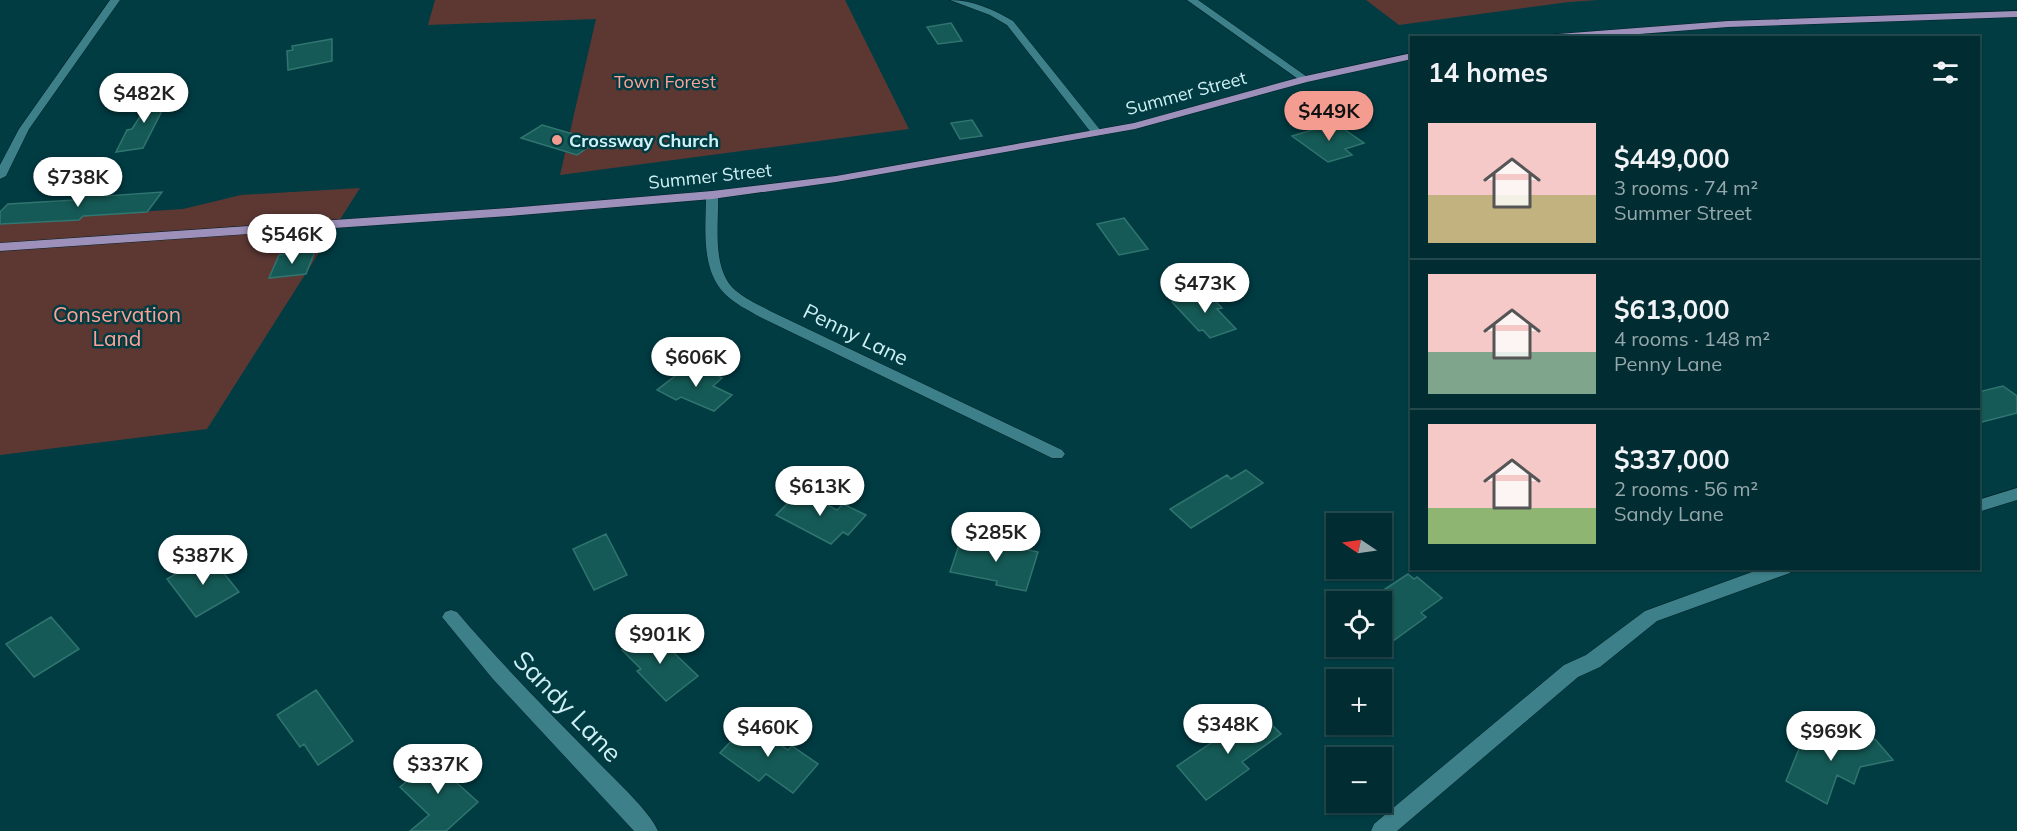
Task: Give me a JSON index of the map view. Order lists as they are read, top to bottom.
{
  "streets": {
    "main road": ["Summer Street"],
    "street": ["Penny Lane", "Sandy Lane"]
  },
  "crossings": [
    ["Summer Street", "Penny Lane"]
  ],
  "parks": ["Town Forest", "Conservation Land"],
  "places": ["Crossway Church"],
  "north": "left",
  "page": {
    "heading": "14 homes",
    "price": [
      "$482K",
      "$449K",
      "$738K",
      "$546K",
      "$473K",
      "$606K",
      "$613K",
      "$285K",
      "$387K",
      "$901K",
      "$348K",
      "$460K",
      "$969K",
      "$337K"
    ],
    "list": [
      {
        "name": "$449,000",
        "note": "3 rooms · 74 m² · Summer Street"
      },
      {
        "name": "$613,000",
        "note": "4 rooms · 148 m² · Penny Lane"
      },
      {
        "name": "$337,000",
        "note": "2 rooms · 56 m² · Sandy Lane"
      }
    ],
    "map_buttons": ["+", "−"]
  }
}
